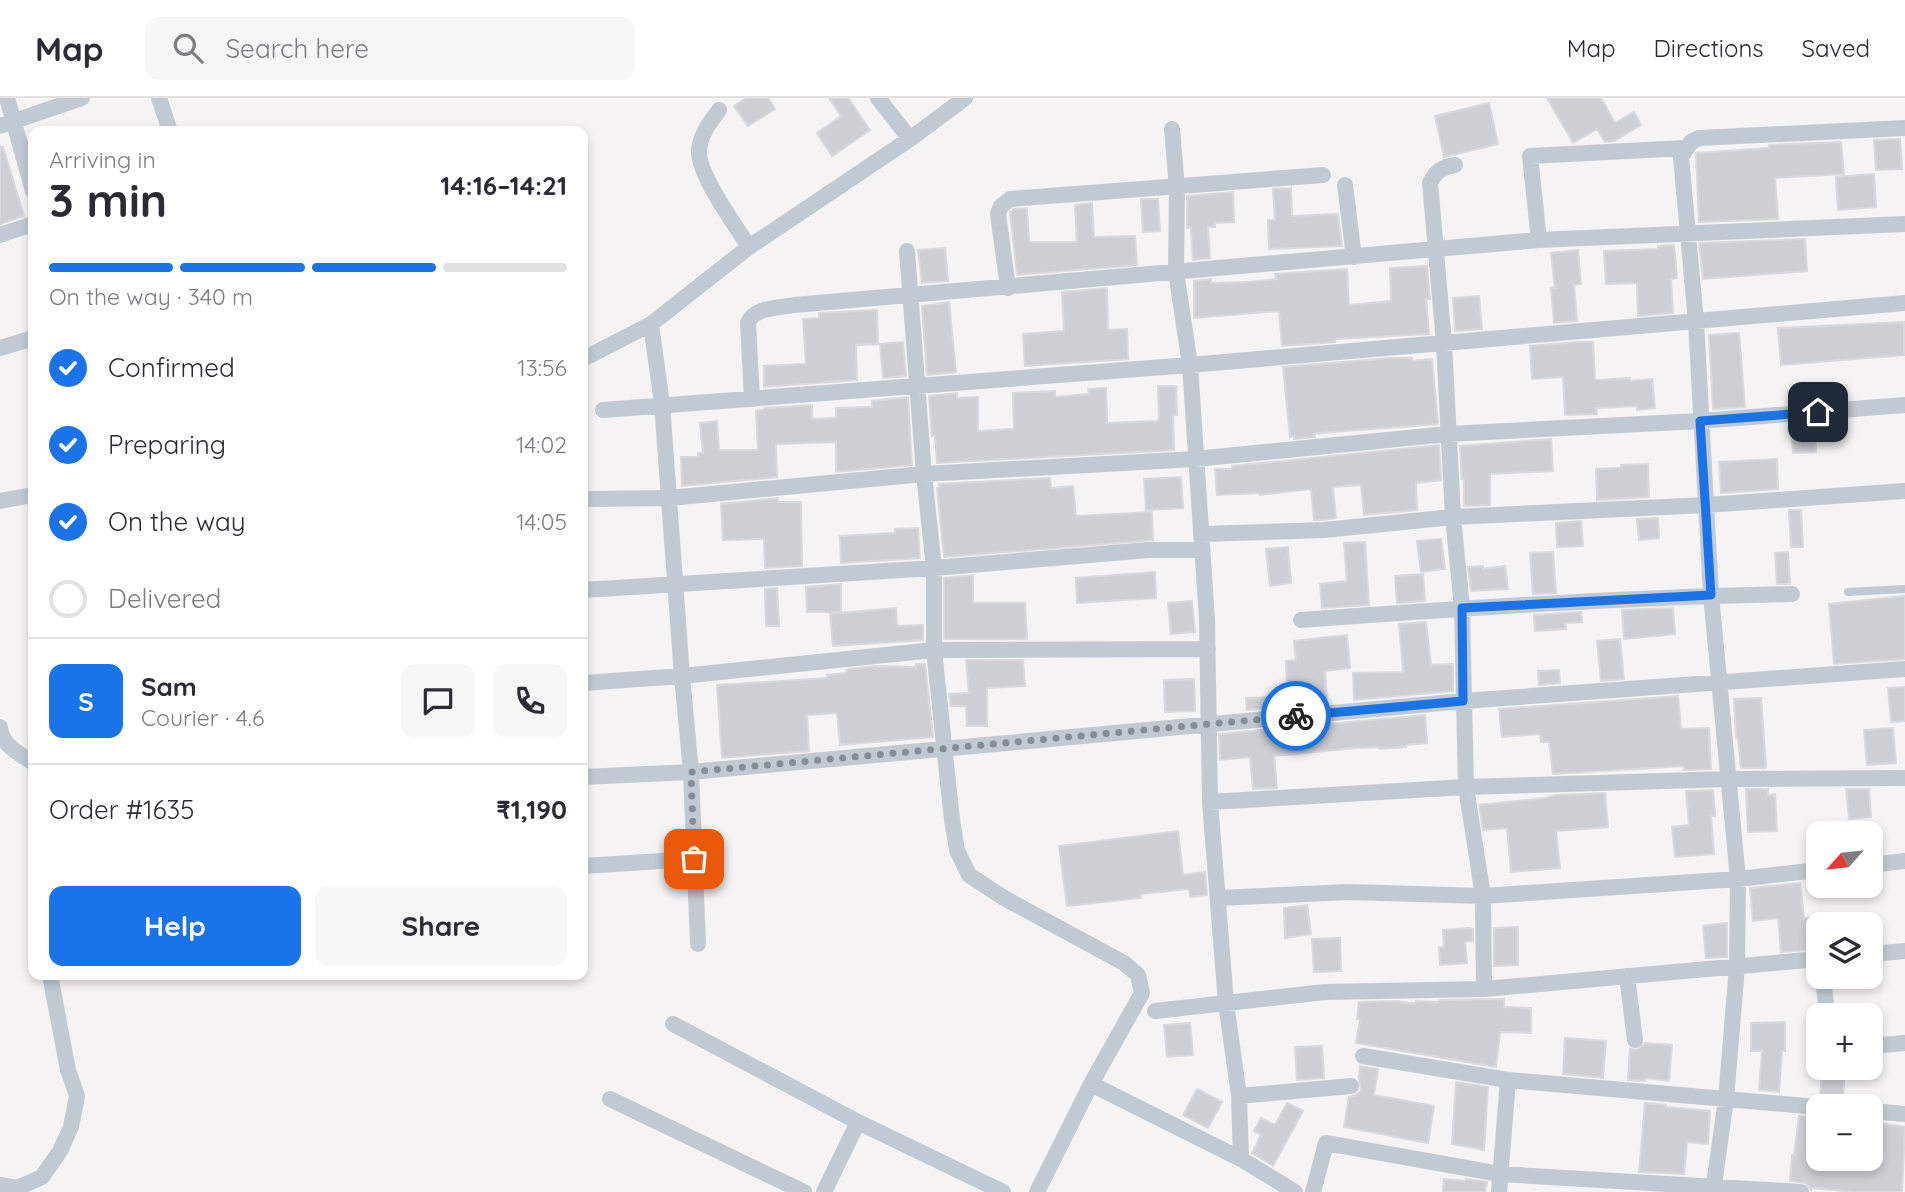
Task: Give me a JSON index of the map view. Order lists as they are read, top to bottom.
{
  "north": "bottom left",
  "page": {
    "header": "Map",
    "search": "Search here",
    "nav": ["Map", "Directions", "Saved"],
    "heading": ["3 min", "Arriving in", "14:16–14:21"],
    "panel": [
      "Sam",
      "Courier · 4.6",
      "Order #1635",
      "₹1,190"
    ],
    "bar": "On the way · 340 m",
    "list": [
      ["Confirmed", "13:56"],
      ["Preparing", "14:02"],
      ["On the way", "14:05"],
      "Delivered"
    ],
    "round": "S",
    "map_buttons": ["+", "−"],
    "buttons": ["Help", "Share"]
  }
}
